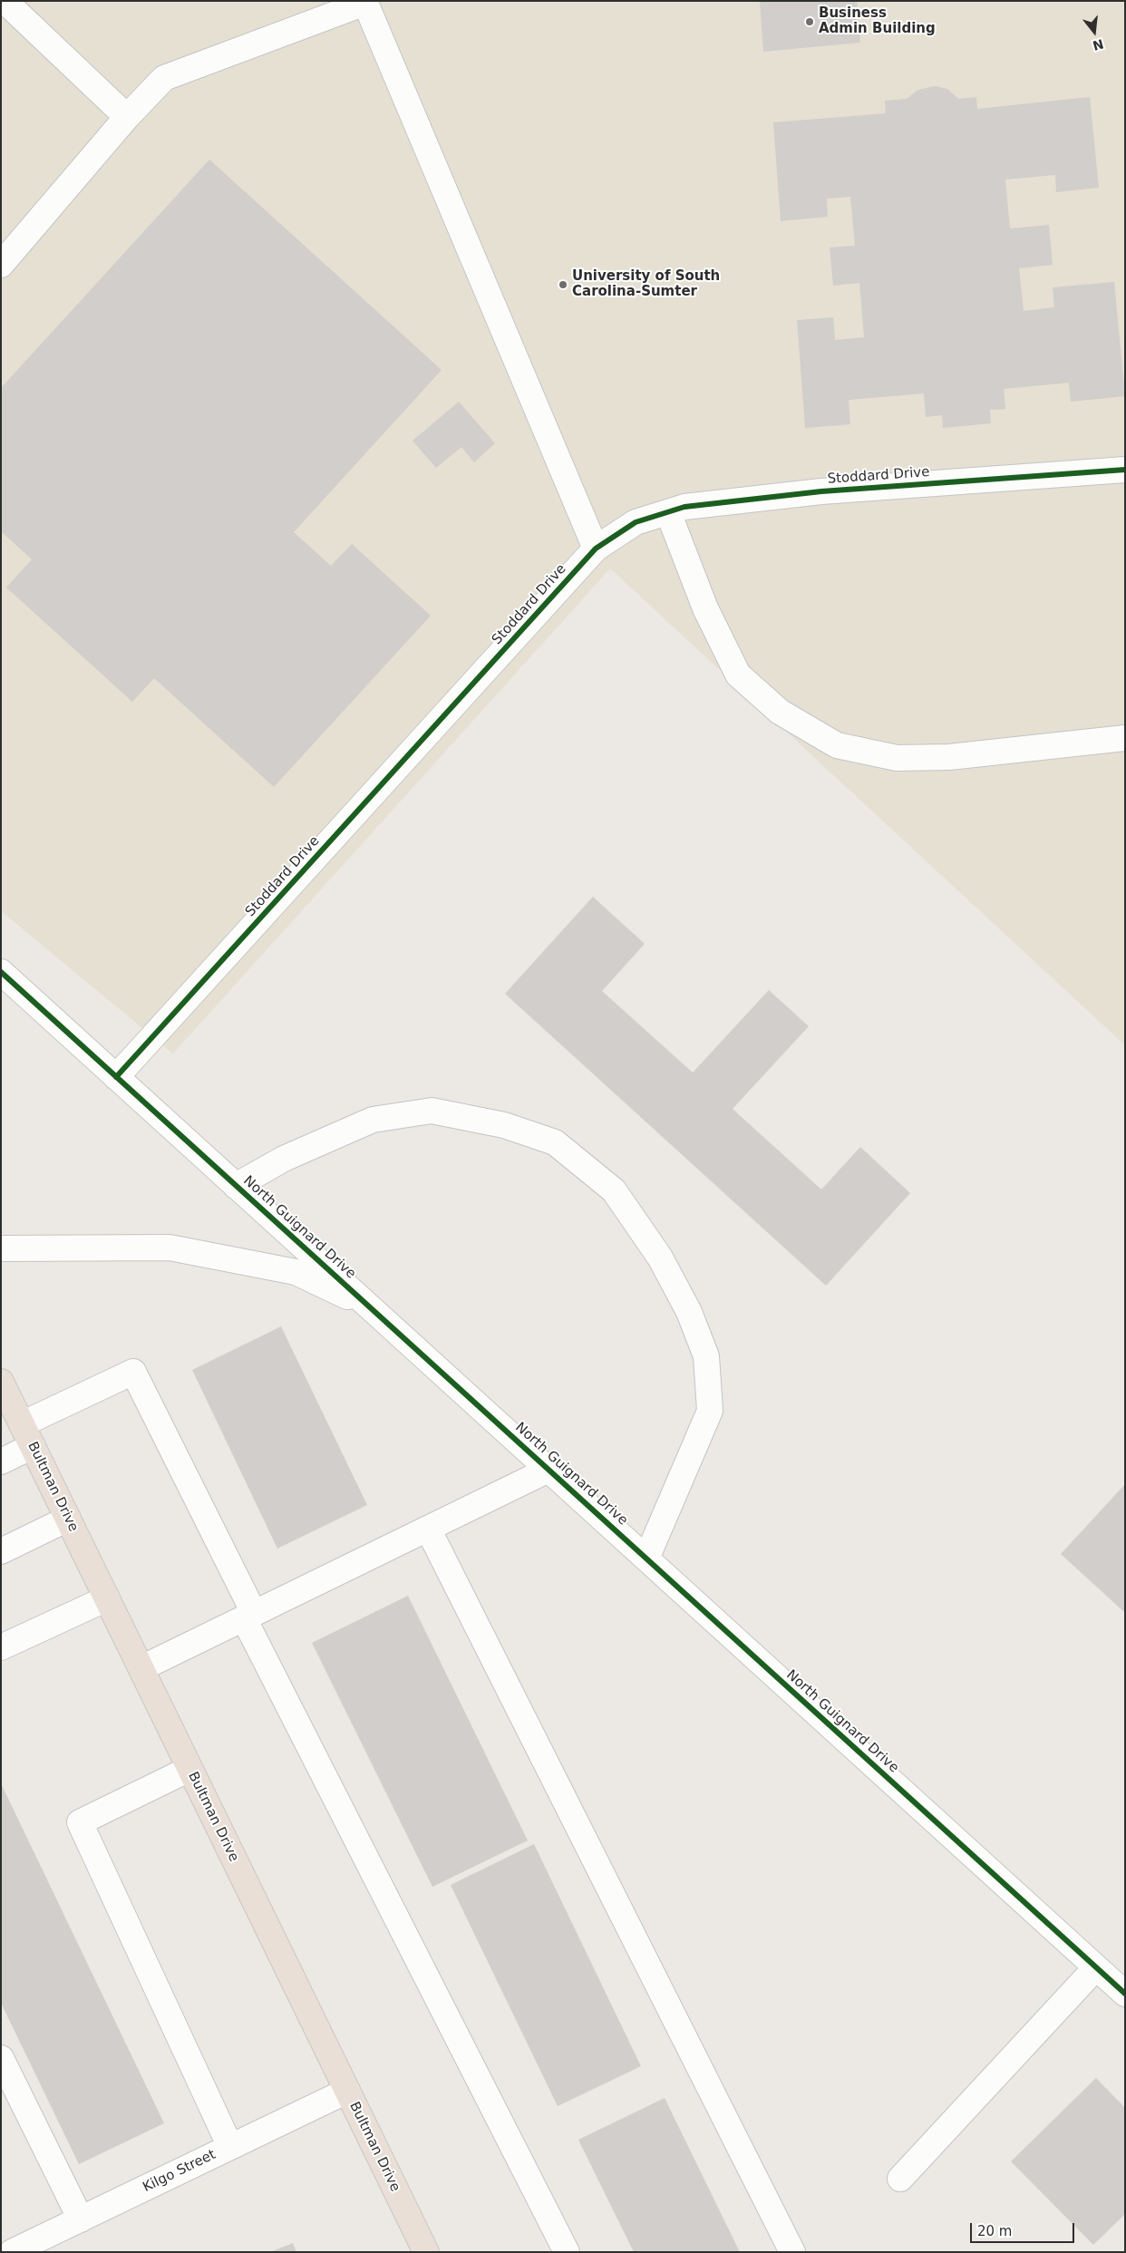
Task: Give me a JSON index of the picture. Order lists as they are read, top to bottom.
{
  "streets": {
    "highway": ["Bultman Drive"],
    "street": ["Stoddard Drive", "North Guignard Drive", "Kilgo Street"]
  },
  "crossings": [
    ["Stoddard Drive", "North Guignard Drive"],
    ["Bultman Drive", "Kilgo Street"]
  ],
  "places": ["Business Admin Building", "University of South Carolina-Sumter"],
  "scale_bar": "20 m",
  "north": "bottom"
}
